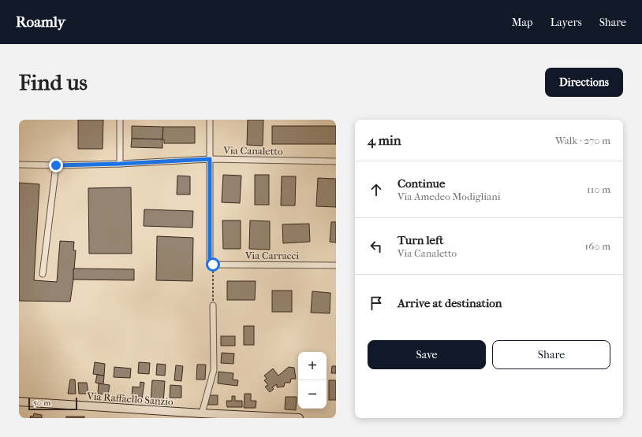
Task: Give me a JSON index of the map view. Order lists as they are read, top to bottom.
{
  "streets": {
    "main road": ["Via Raffaello Sanzio"],
    "street": ["Via Canaletto", "Via Carracci"]
  },
  "scale_bar": "50 m",
  "page": {
    "header": "Roamly",
    "nav": ["Map", "Layers", "Share"],
    "buttons": [
      "Directions",
      ["Save", "Share"]
    ],
    "title": "Find us",
    "heading": ["4 min", "Walk · 270 m"],
    "list": [
      ["Continue", "Via Amedeo Modigliani", "110 m"],
      ["Turn left", "Via Canaletto", "160 m"],
      "Arrive at destination"
    ],
    "map_buttons": ["+", "−"],
    "scale": "50 m"
  }
}
